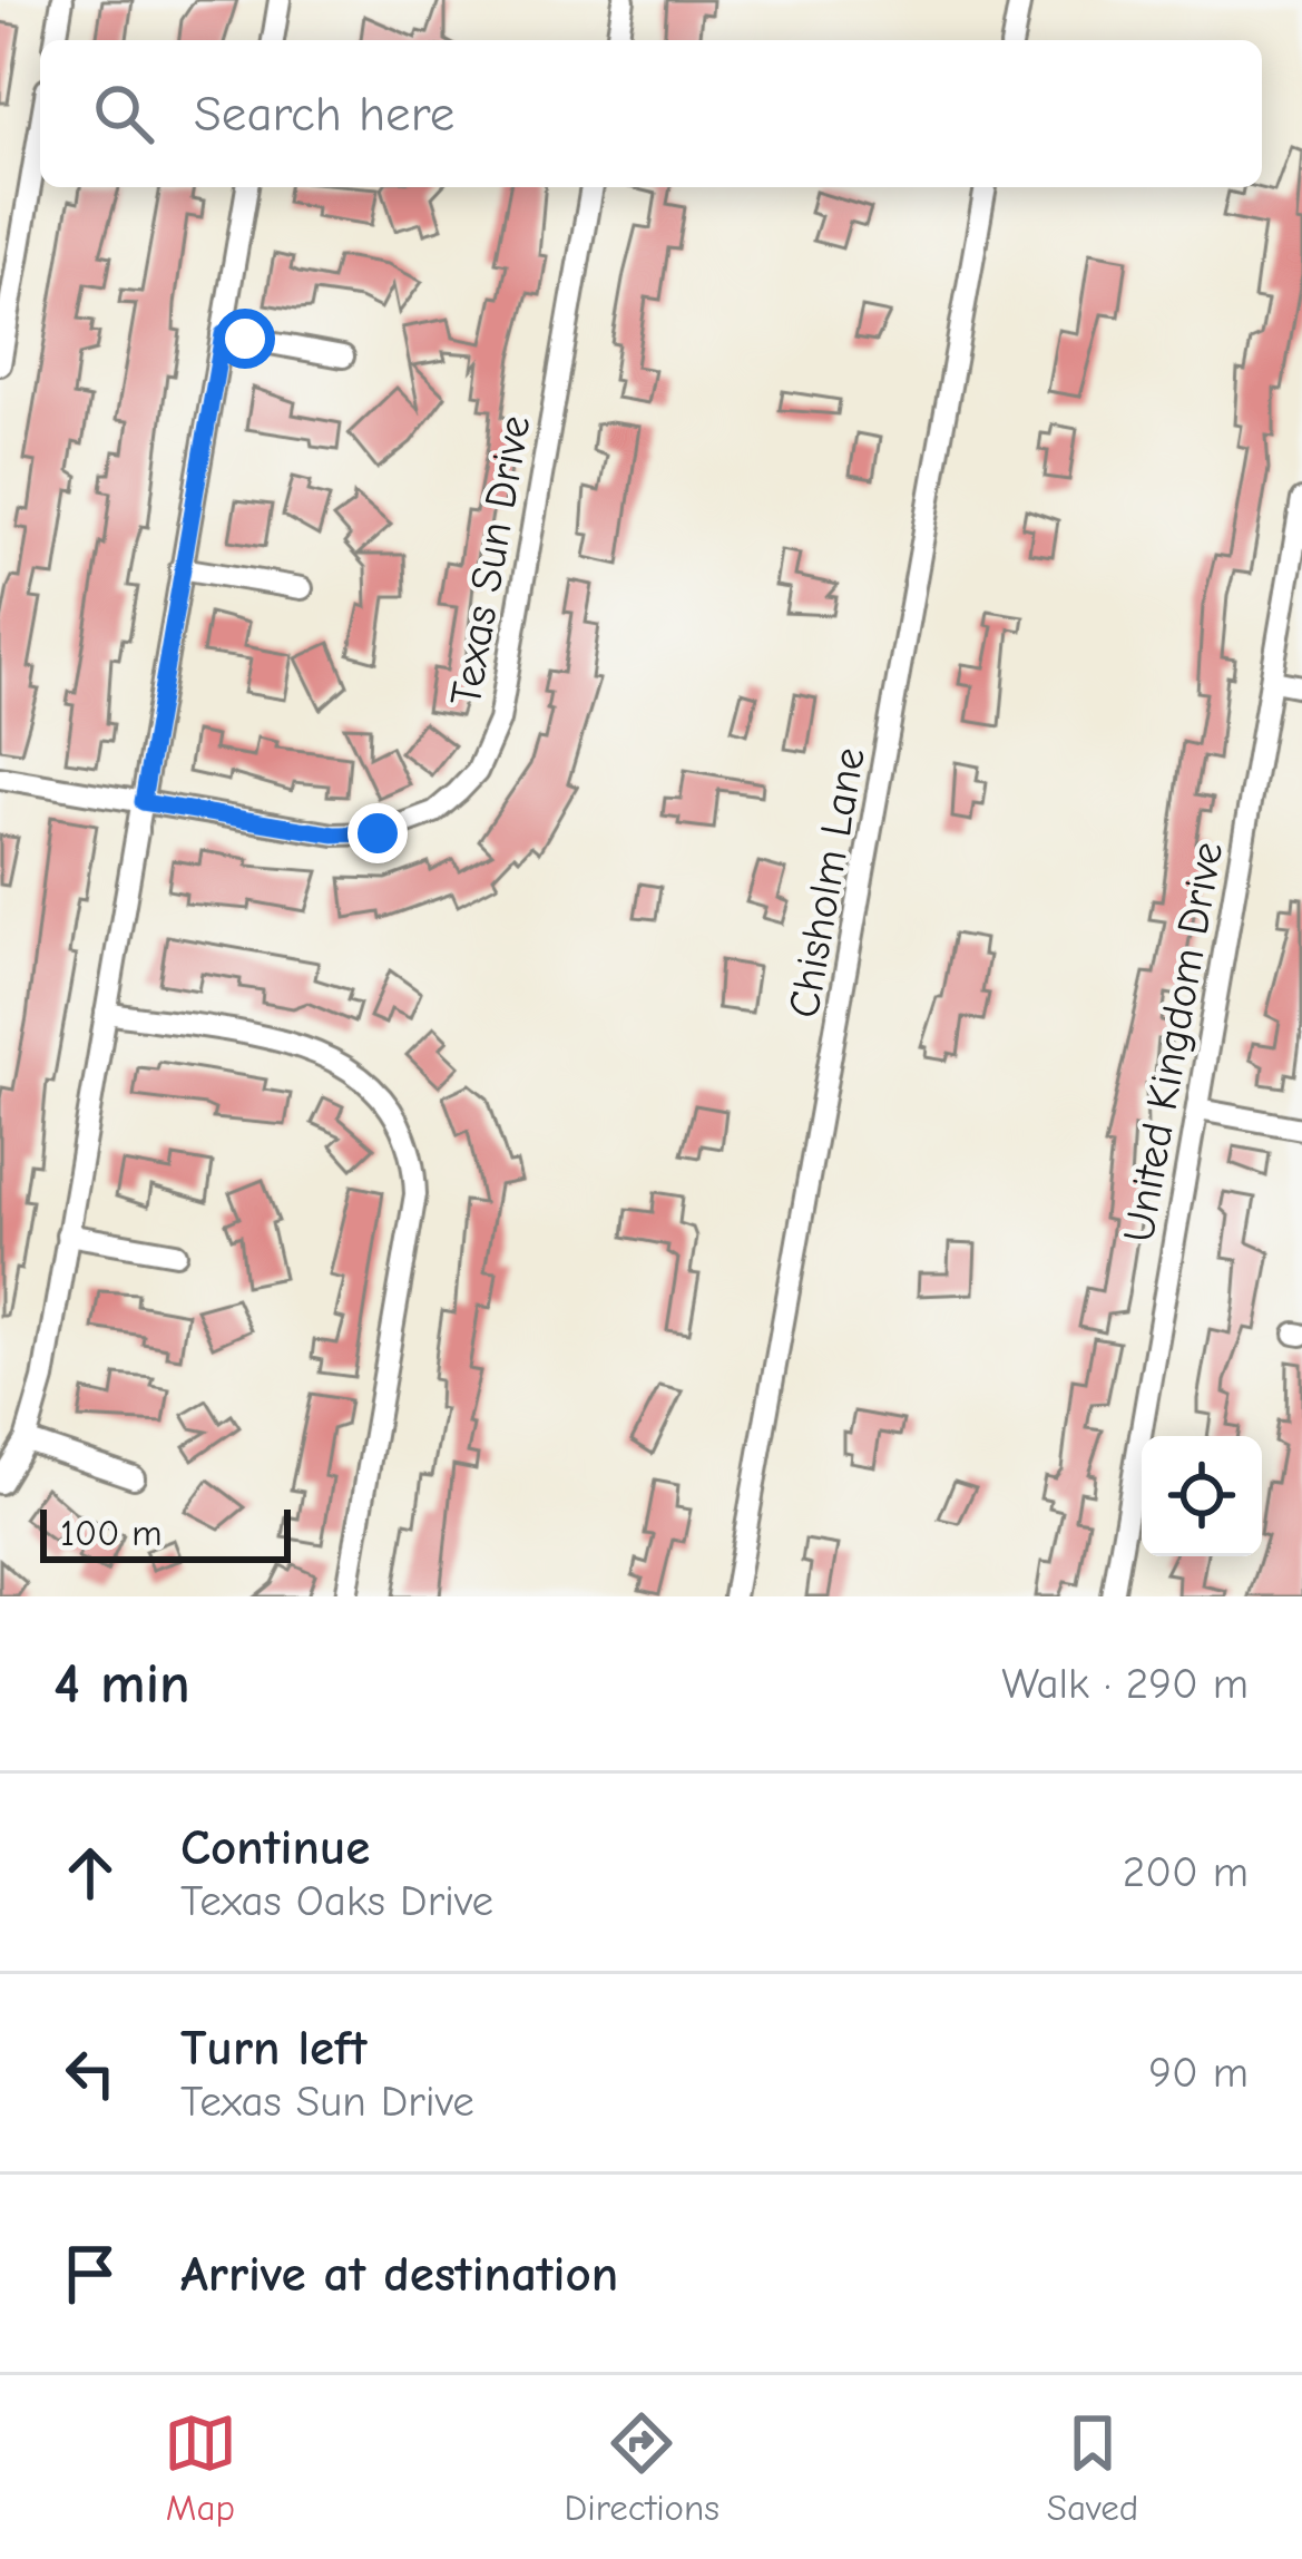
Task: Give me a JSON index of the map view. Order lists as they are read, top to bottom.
{
  "streets": {
    "street": ["Texas Sun Drive", "Chisholm Lane", "United Kingdom Drive"]
  },
  "scale_bar": "100 m",
  "page": {
    "search": "Search here",
    "scale": "100 m",
    "heading": ["4 min", "Walk · 290 m"],
    "list": [
      ["Continue", "Texas Oaks Drive", "200 m"],
      ["Turn left", "Texas Sun Drive", "90 m"],
      "Arrive at destination"
    ],
    "nav": ["Map", "Directions", "Saved"]
  }
}
